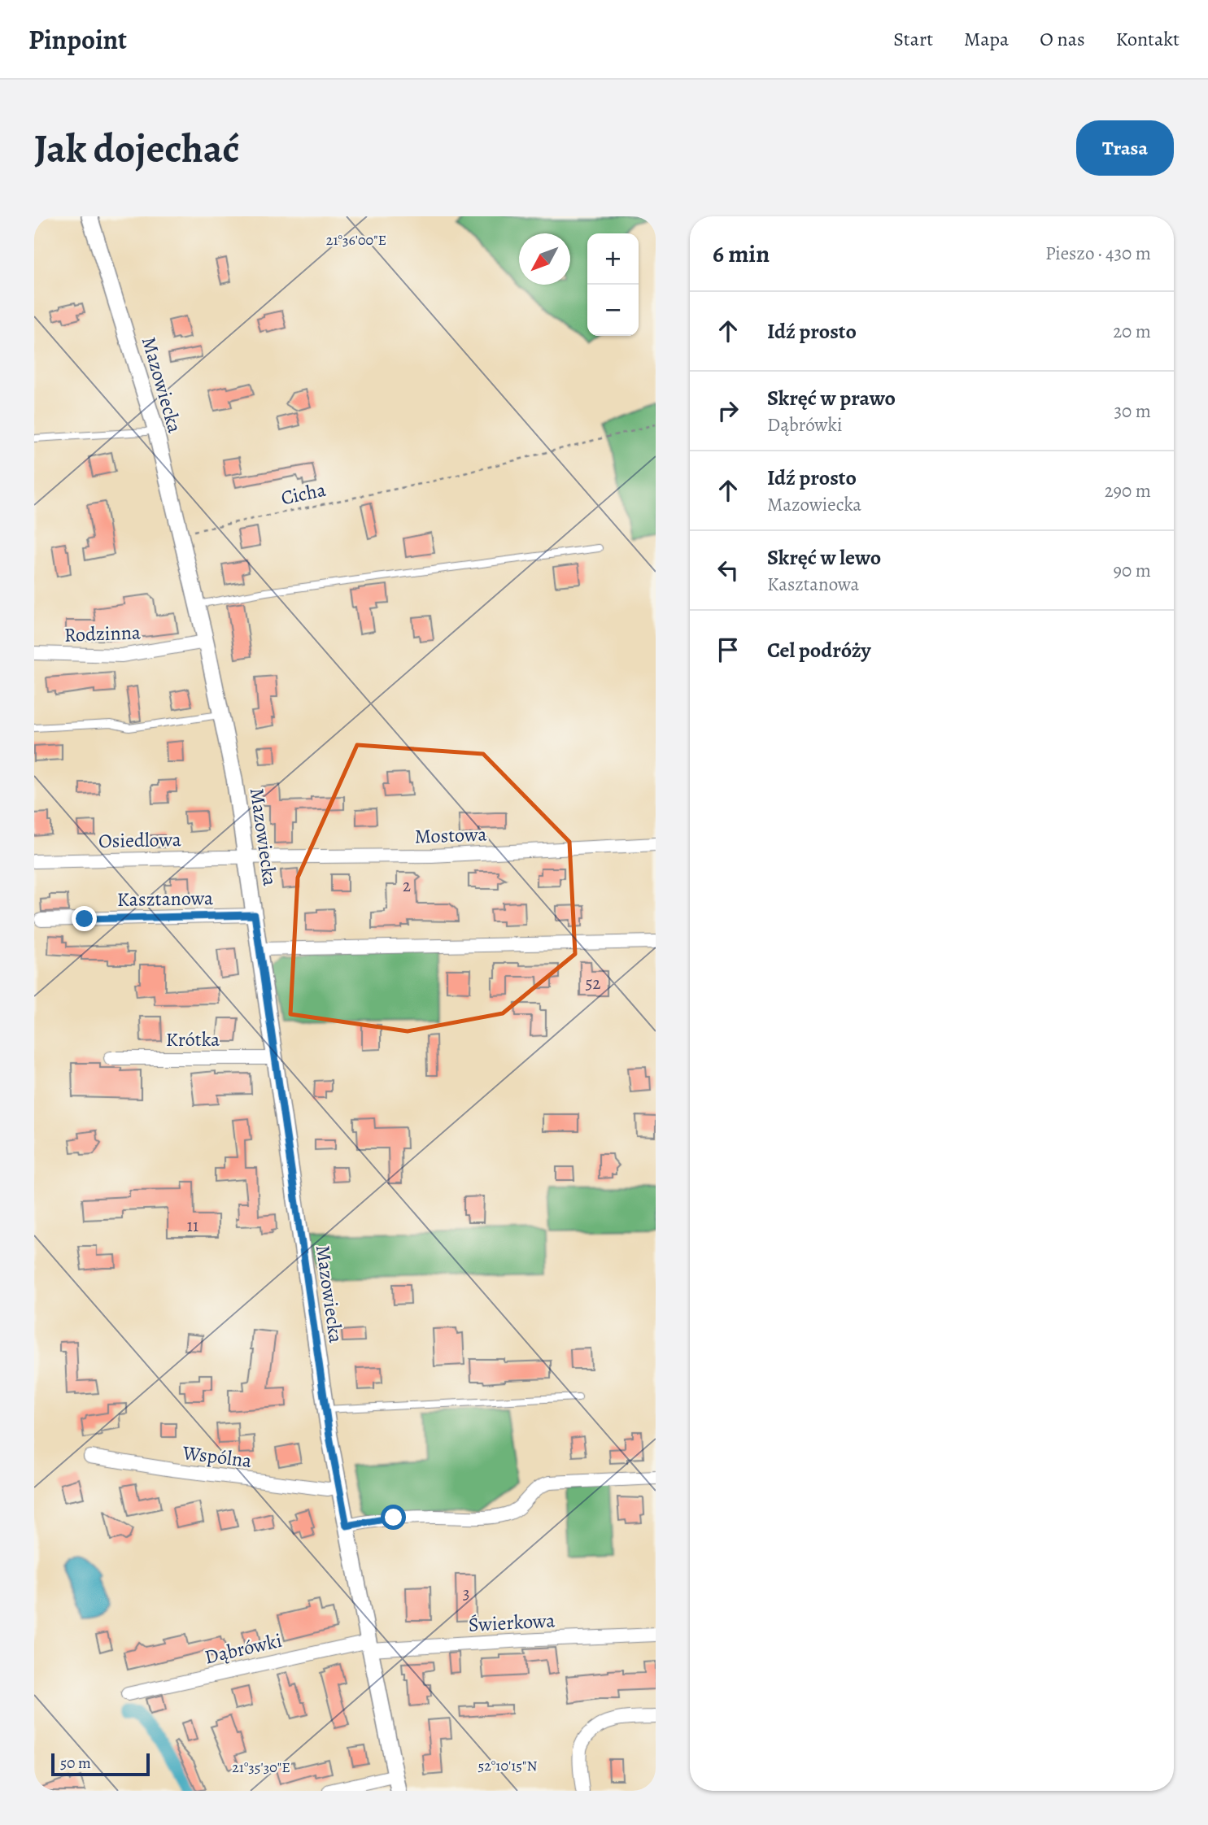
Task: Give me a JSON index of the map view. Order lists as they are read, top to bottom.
{
  "streets": {
    "street": [
      "Mazowiecka",
      "Rodzinna",
      "Mostowa",
      "Osiedlowa",
      "Kasztanowa",
      "Krótka",
      "Wspólna",
      "Świerkowa",
      "Dąbrówki"
    ],
    "path": ["Cicha"]
  },
  "crossings": [
    ["Mazowiecka", "Cicha"],
    ["Mazowiecka", "Rodzinna"],
    ["Mazowiecka", "Mostowa"],
    ["Mazowiecka", "Osiedlowa"],
    ["Mazowiecka", "Kasztanowa"],
    ["Mazowiecka", "Krótka"],
    ["Mazowiecka", "Wspólna"],
    ["Mostowa", "Osiedlowa"],
    ["Świerkowa", "Dąbrówki"]
  ],
  "house_numbers": [
    "2",
    "52",
    "11",
    "3"
  ],
  "scale_bar": "50 m",
  "north": "bottom left",
  "page": {
    "header": "Pinpoint",
    "nav": [
      "Start",
      "Mapa",
      "O nas",
      "Kontakt"
    ],
    "buttons": "Trasa",
    "title": "Jak dojechać",
    "heading": ["6 min", "Pieszo · 430 m"],
    "map_buttons": ["+", "−"],
    "list": [
      ["Idź prosto", "20 m"],
      ["Skręć w prawo", "Dąbrówki", "30 m"],
      ["Idź prosto", "Mazowiecka", "290 m"],
      ["Skręć w lewo", "Kasztanowa", "90 m"],
      "Cel podróży"
    ],
    "scale": "50 m"
  },
  "coordinates": ["21°36'00\"E", "52°10'15\"N", "21°35'30\"E"]
}
